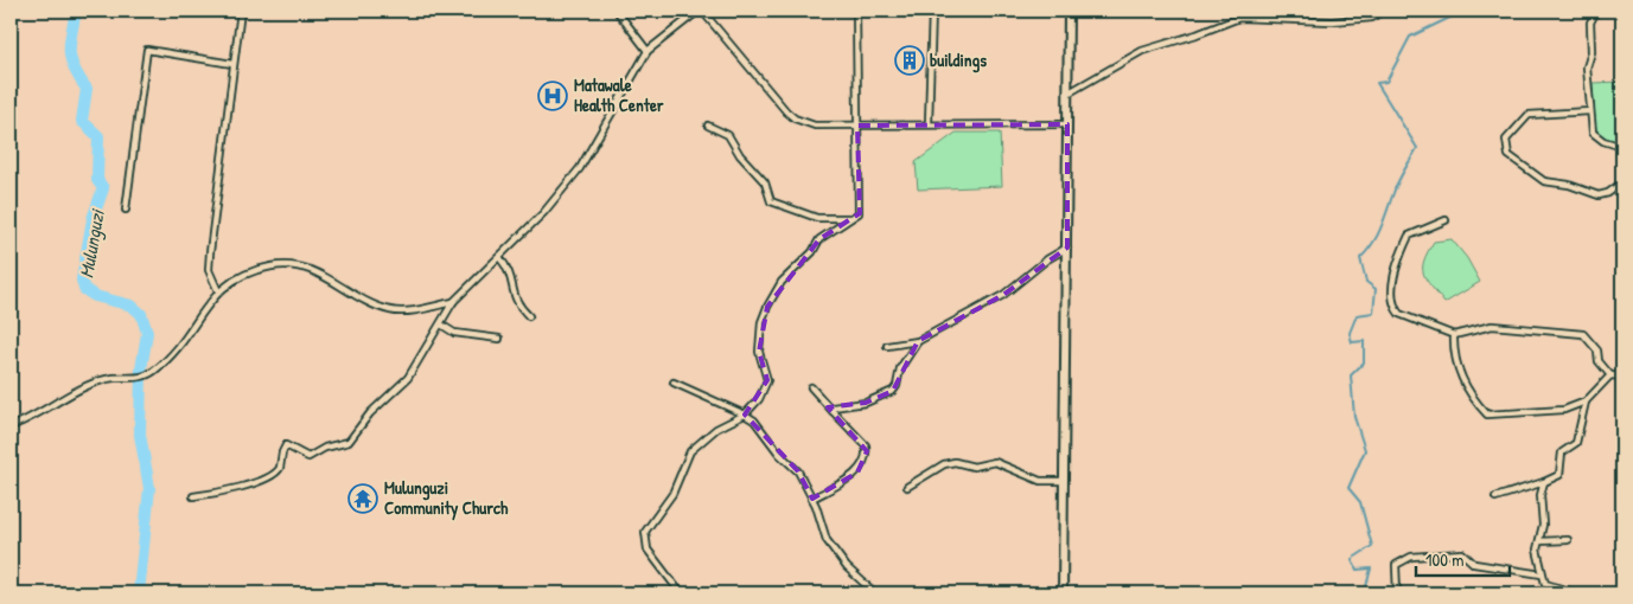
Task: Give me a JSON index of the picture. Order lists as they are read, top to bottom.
{
  "water": ["Mulunguzi"],
  "places": {
    "building": ["buildings"],
    "hospital": ["Matawale Health Center"],
    "temple": ["Mulunguzi Community Church"]
  },
  "scale_bar": "100 m"
}
